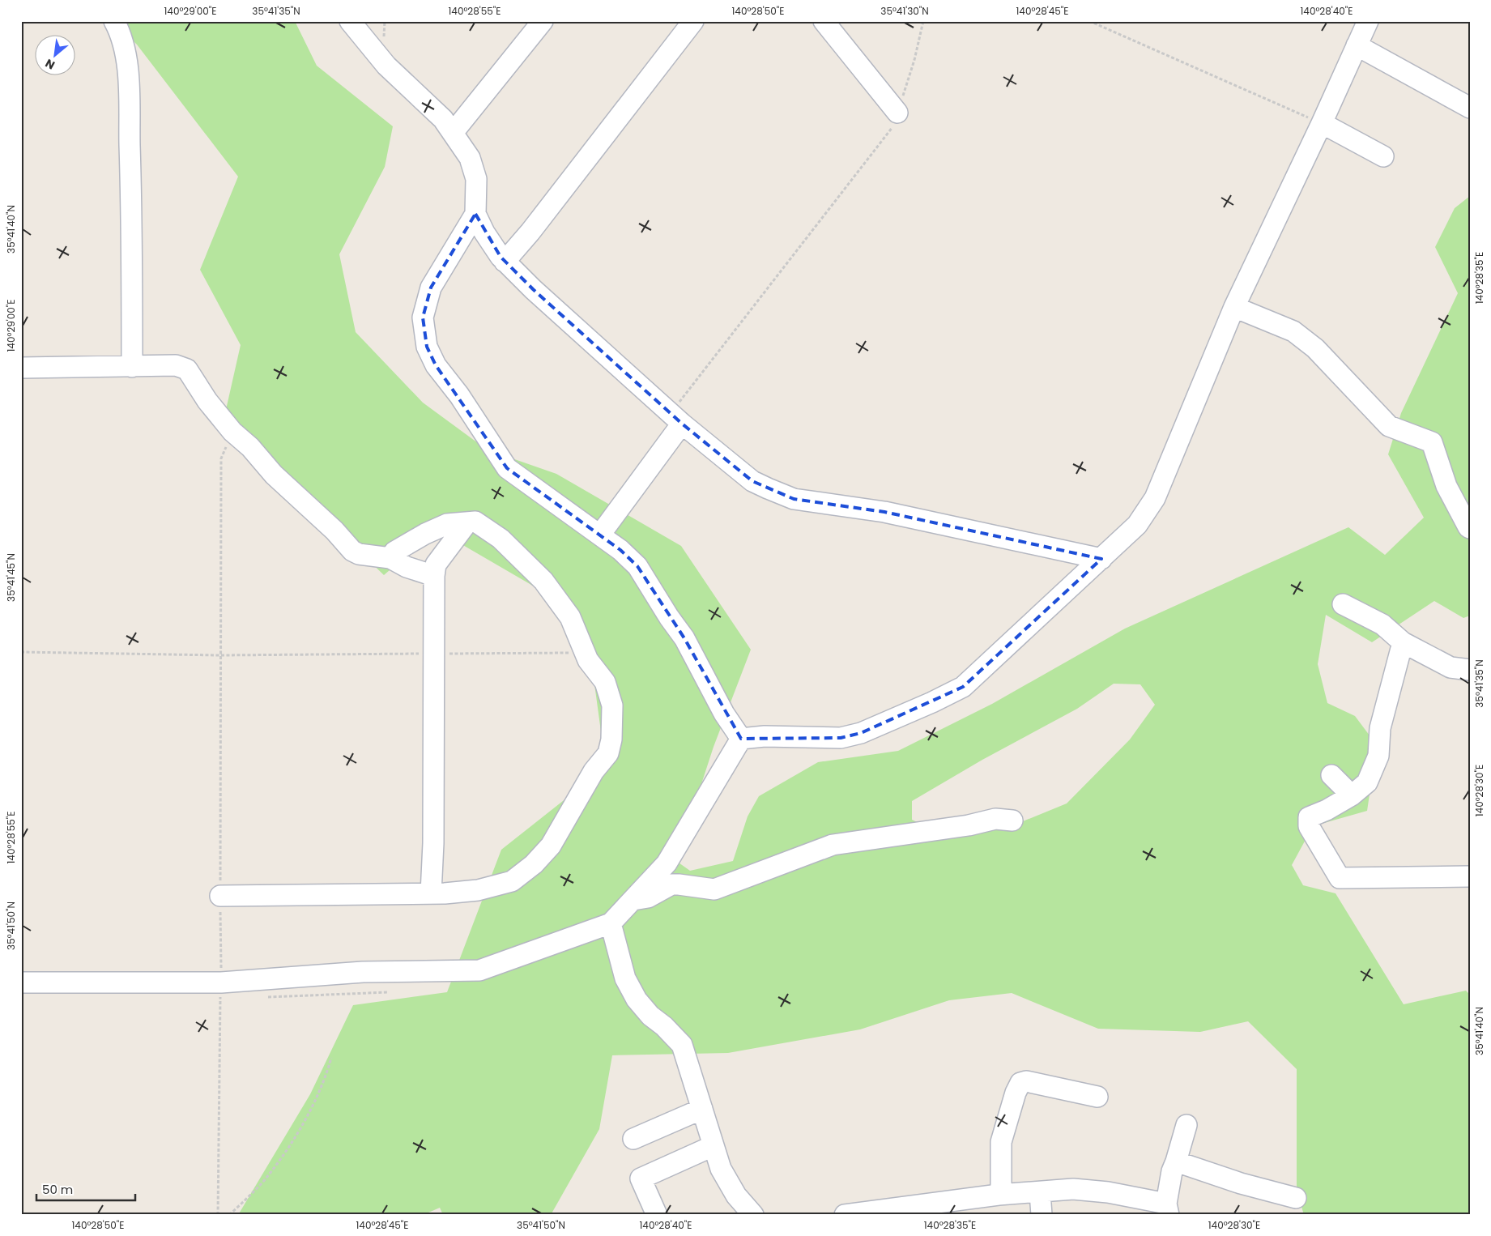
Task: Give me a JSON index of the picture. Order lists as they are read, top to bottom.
{
  "scale_bar": "50 m",
  "north": "bottom left",
  "coordinates": [
    "140°29'00\"E",
    "35°41'35\"N",
    "140°28'55\"E",
    "140°28'50\"E",
    "35°41'30\"N",
    "140°28'45\"E",
    "140°28'40\"E",
    "35°41'40\"N",
    "140°28'35\"E",
    "35°41'45\"N",
    "140°28'30\"E",
    "35°41'50\"N"
  ]
}
